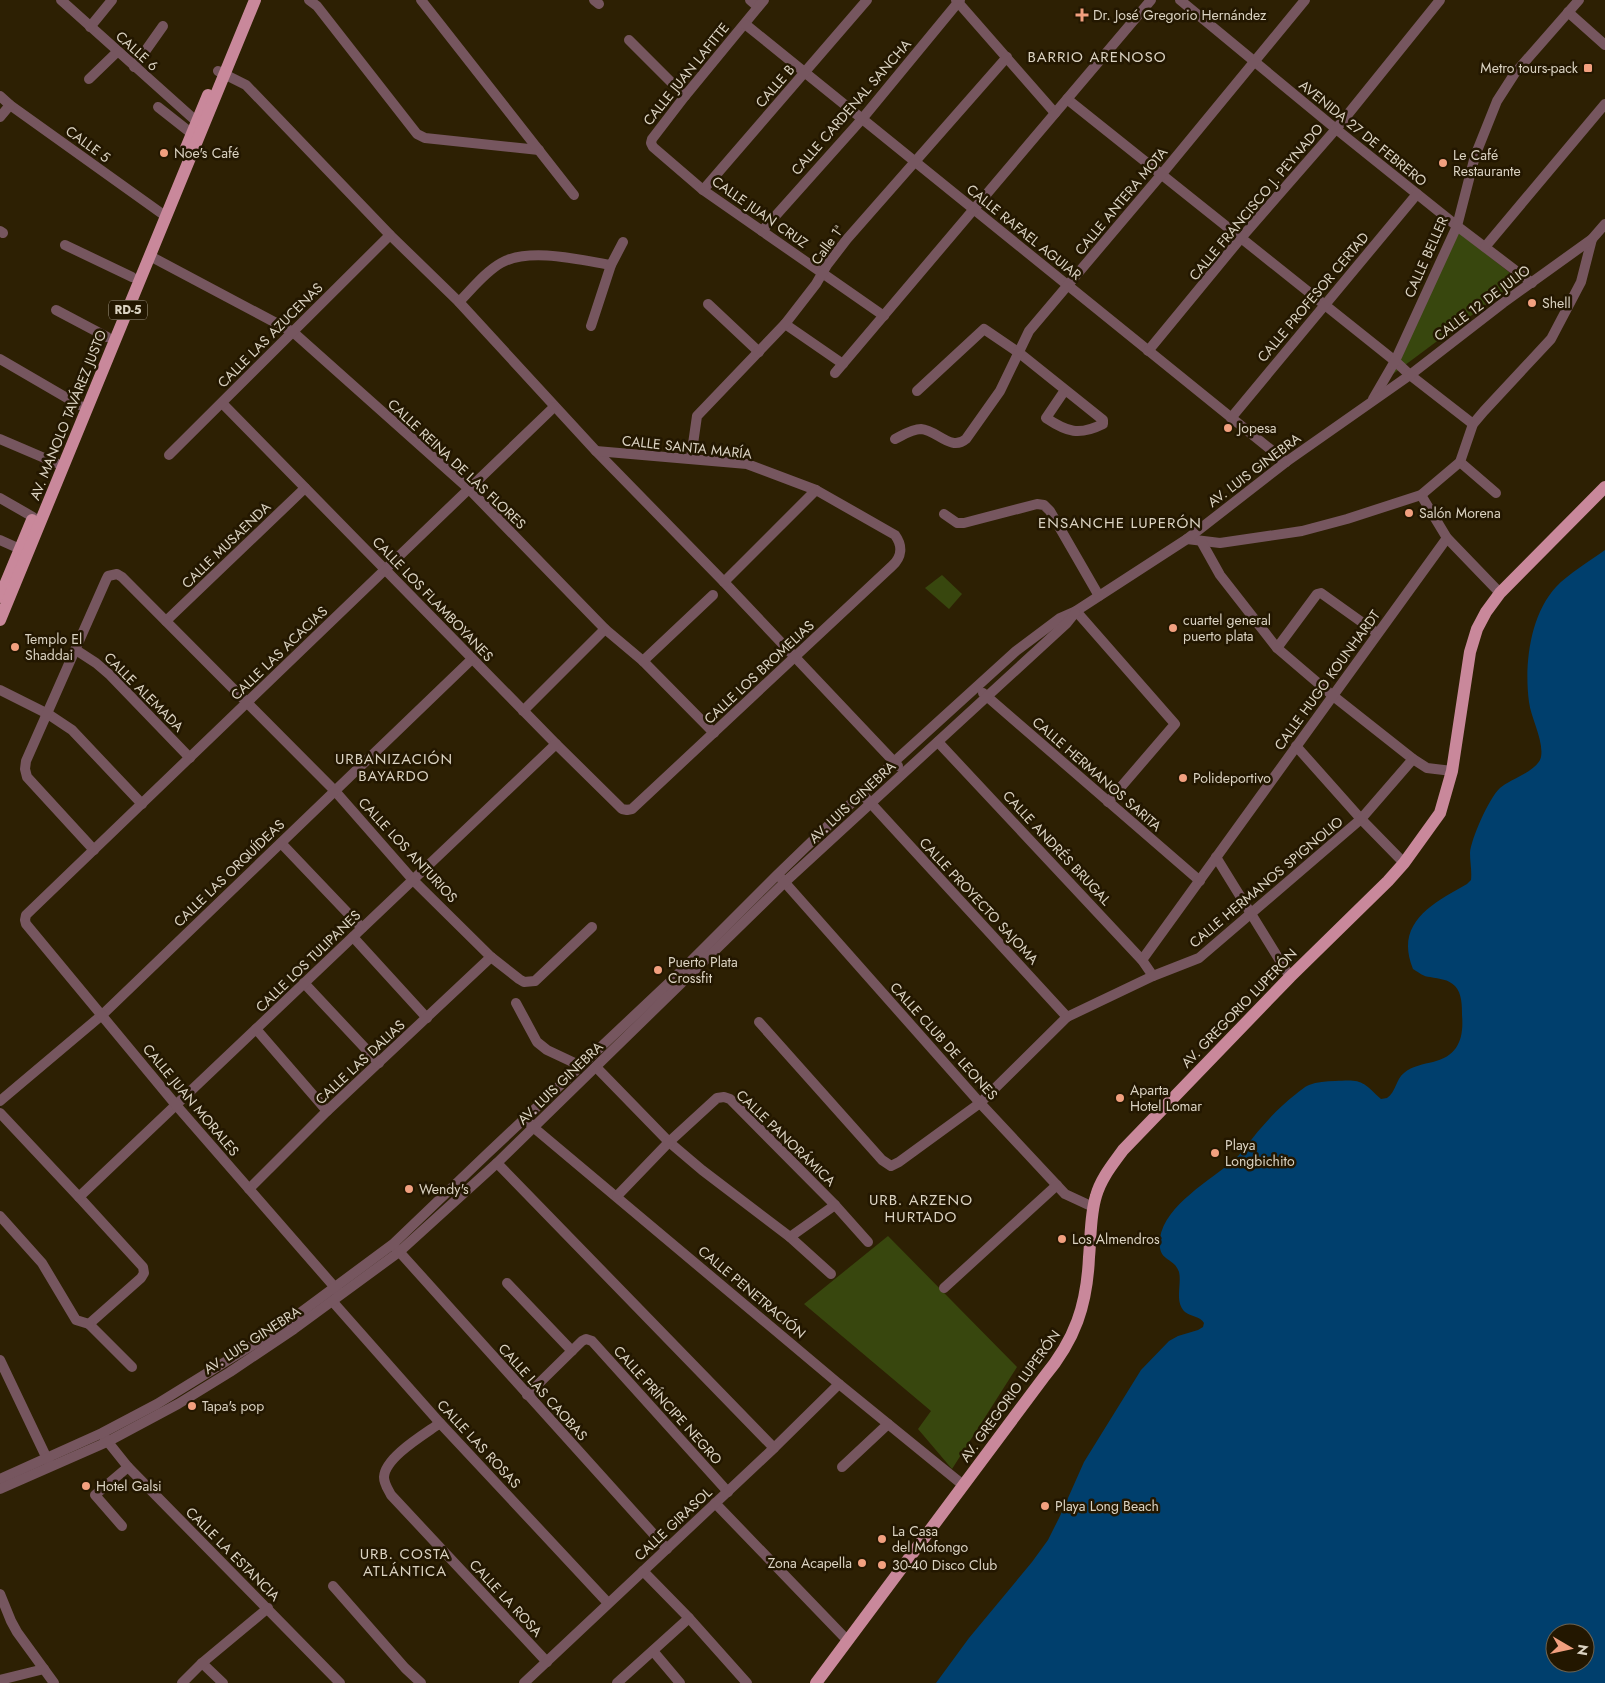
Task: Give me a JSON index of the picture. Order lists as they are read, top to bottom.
{
  "streets": {
    "main road": ["RD-5", "AV. MANOLO TAVÁREZ JUSTO", "AV. GREGORIO LUPERÓN"],
    "street": [
      "CALLE 6",
      "CALLE JUAN LAFITTE",
      "CALLE B",
      "CALLE CARDENAL SANCHA",
      "AVENIDA 27 DE FEBRERO",
      "CALLE 5",
      "CALLE ANTERA MOTA",
      "CALLE FRANCISCO J. PEYNADO",
      "CALLE JUAN CRUZ",
      "CALLE RAFAEL AGUIAR",
      "Calle 1ª",
      "CALLE BELLER",
      "CALLE PROFESOR CERTAD",
      "CALLE 12 DE JULIO",
      "CALLE LAS AZUCENAS",
      "CALLE SANTA MARÍA",
      "CALLE REINA DE LAS FLORES",
      "AV. LUIS GINEBRA",
      "CALLE MUSAENDA",
      "CALLE LOS FLAMBOYANES",
      "CALLE LAS ACACIAS",
      "CALLE LOS BROMELIAS",
      "CALLE HUGO KOUNHARDT",
      "CALLE ALEMADA",
      "CALLE HERMANOS SARITA",
      "CALLE ANDRÉS BRUGAL",
      "CALLE LOS ANTURIOS",
      "CALLE LAS ORQUÍDEAS",
      "CALLE HERMANOS SPIGNOLIO",
      "CALLE PROYECTO SAJOMA",
      "CALLE LOS TULIPANES",
      "CALLE CLUB DE LEONES",
      "CALLE LAS DALIAS",
      "CALLE JUAN MORALES",
      "CALLE PANORÁMICA",
      "CALLE PENETRACIÓN",
      "CALLE LAS CAOBAS",
      "CALLE PRÍNCIPE NEGRO",
      "CALLE LAS ROSAS",
      "CALLE GIRASOL",
      "CALLE LA ESTANCIA",
      "CALLE LA ROSA"
    ]
  },
  "crossings": [
    ["CALLE 6", "AV. MANOLO TAVÁREZ JUSTO"],
    ["CALLE JUAN LAFITTE", "CALLE JUAN CRUZ"],
    ["CALLE JUAN LAFITTE", "CALLE RAFAEL AGUIAR"],
    ["CALLE B", "CALLE JUAN CRUZ"],
    ["CALLE B", "CALLE RAFAEL AGUIAR"],
    ["CALLE CARDENAL SANCHA", "CALLE JUAN CRUZ"],
    ["CALLE CARDENAL SANCHA", "CALLE RAFAEL AGUIAR"],
    ["AVENIDA 27 DE FEBRERO", "CALLE ANTERA MOTA"],
    ["AVENIDA 27 DE FEBRERO", "CALLE FRANCISCO J. PEYNADO"],
    ["AVENIDA 27 DE FEBRERO", "CALLE BELLER"],
    ["AVENIDA 27 DE FEBRERO", "CALLE PROFESOR CERTAD"],
    ["AVENIDA 27 DE FEBRERO", "CALLE 12 DE JULIO"],
    ["CALLE 5", "AV. MANOLO TAVÁREZ JUSTO"],
    ["CALLE ANTERA MOTA", "CALLE RAFAEL AGUIAR"],
    ["CALLE FRANCISCO J. PEYNADO", "CALLE RAFAEL AGUIAR"],
    ["CALLE JUAN CRUZ", "Calle 1ª"],
    ["CALLE RAFAEL AGUIAR", "Calle 1ª"],
    ["CALLE RAFAEL AGUIAR", "CALLE PROFESOR CERTAD"],
    ["CALLE RAFAEL AGUIAR", "AV. LUIS GINEBRA"],
    ["Calle 1ª", "CALLE SANTA MARÍA"],
    ["CALLE BELLER", "CALLE 12 DE JULIO"],
    ["CALLE BELLER", "AV. LUIS GINEBRA"],
    ["CALLE 12 DE JULIO", "AV. LUIS GINEBRA"],
    ["CALLE LAS AZUCENAS", "CALLE REINA DE LAS FLORES"],
    ["CALLE LAS AZUCENAS", "CALLE LOS FLAMBOYANES"],
    ["AV. MANOLO TAVÁREZ JUSTO", "CALLE REINA DE LAS FLORES"],
    ["CALLE SANTA MARÍA", "CALLE LOS BROMELIAS"],
    ["CALLE REINA DE LAS FLORES", "CALLE LAS ACACIAS"],
    ["CALLE REINA DE LAS FLORES", "CALLE LOS BROMELIAS"],
    ["AV. LUIS GINEBRA", "CALLE HERMANOS SARITA"],
    ["AV. LUIS GINEBRA", "CALLE ANDRÉS BRUGAL"],
    ["AV. LUIS GINEBRA", "CALLE PROYECTO SAJOMA"],
    ["AV. LUIS GINEBRA", "CALLE CLUB DE LEONES"],
    ["AV. LUIS GINEBRA", "CALLE JUAN MORALES"],
    ["AV. LUIS GINEBRA", "CALLE PENETRACIÓN"],
    ["AV. LUIS GINEBRA", "CALLE LAS CAOBAS"],
    ["AV. LUIS GINEBRA", "CALLE LAS ROSAS"],
    ["AV. LUIS GINEBRA", "CALLE LA ESTANCIA"],
    ["CALLE MUSAENDA", "CALLE LOS FLAMBOYANES"],
    ["CALLE MUSAENDA", "CALLE LOS ANTURIOS"],
    ["CALLE LOS FLAMBOYANES", "CALLE LAS ACACIAS"],
    ["CALLE LOS FLAMBOYANES", "CALLE LOS BROMELIAS"],
    ["CALLE LOS FLAMBOYANES", "CALLE LAS ORQUÍDEAS"],
    ["CALLE LOS FLAMBOYANES", "CALLE LOS TULIPANES"],
    ["CALLE LAS ACACIAS", "CALLE ALEMADA"],
    ["CALLE LAS ACACIAS", "CALLE LOS ANTURIOS"],
    ["CALLE LAS ACACIAS", "CALLE JUAN MORALES"],
    ["CALLE HUGO KOUNHARDT", "CALLE HERMANOS SARITA"],
    ["CALLE HUGO KOUNHARDT", "CALLE ANDRÉS BRUGAL"],
    ["CALLE ALEMADA", "CALLE LOS ANTURIOS"],
    ["CALLE ANDRÉS BRUGAL", "CALLE HERMANOS SPIGNOLIO"],
    ["CALLE LOS ANTURIOS", "CALLE LAS ORQUÍDEAS"],
    ["CALLE LOS ANTURIOS", "CALLE LOS TULIPANES"],
    ["CALLE LOS ANTURIOS", "CALLE LAS DALIAS"],
    ["CALLE LAS ORQUÍDEAS", "CALLE JUAN MORALES"],
    ["CALLE HERMANOS SPIGNOLIO", "CALLE PROYECTO SAJOMA"],
    ["CALLE HERMANOS SPIGNOLIO", "CALLE CLUB DE LEONES"],
    ["CALLE LOS TULIPANES", "CALLE JUAN MORALES"],
    ["AV. GREGORIO LUPERÓN", "CALLE CLUB DE LEONES"],
    ["AV. GREGORIO LUPERÓN", "CALLE PENETRACIÓN"],
    ["CALLE LAS DALIAS", "CALLE JUAN MORALES"],
    ["CALLE PANORÁMICA", "CALLE PENETRACIÓN"],
    ["CALLE PENETRACIÓN", "CALLE GIRASOL"],
    ["CALLE LAS CAOBAS", "CALLE GIRASOL"],
    ["CALLE PRÍNCIPE NEGRO", "CALLE GIRASOL"],
    ["CALLE LAS ROSAS", "CALLE GIRASOL"],
    ["CALLE LAS ROSAS", "CALLE LA ROSA"],
    ["CALLE GIRASOL", "CALLE LA ROSA"]
  ],
  "districts": [
    "BARRIO ARENOSO",
    "ENSANCHE LUPERÓN",
    "URBANIZACIÓN BAYARDO",
    "URB. ARZENO HURTADO",
    "URB. COSTA ATLÁNTICA"
  ],
  "places": {
    "health": ["Dr. José Gregorio Hernández"],
    "transit": ["Metro tours-pack"],
    "other": [
      "Noe's Café",
      "Le Café Restaurante",
      "Shell",
      "Jopesa",
      "Salón Morena",
      "cuartel general puerto plata",
      "Templo El Shaddai",
      "Polideportivo",
      "Puerto Plata Crossfit",
      "Aparta Hotel Lomar",
      "Playa Longbichito",
      "Wendy's",
      "Los Almendros",
      "Tapa's pop",
      "Hotel Galsi",
      "Playa Long Beach",
      "La Casa del Mofongo",
      "Zona Acapella",
      "30-40 Disco Club"
    ]
  },
  "north": "right"
}
